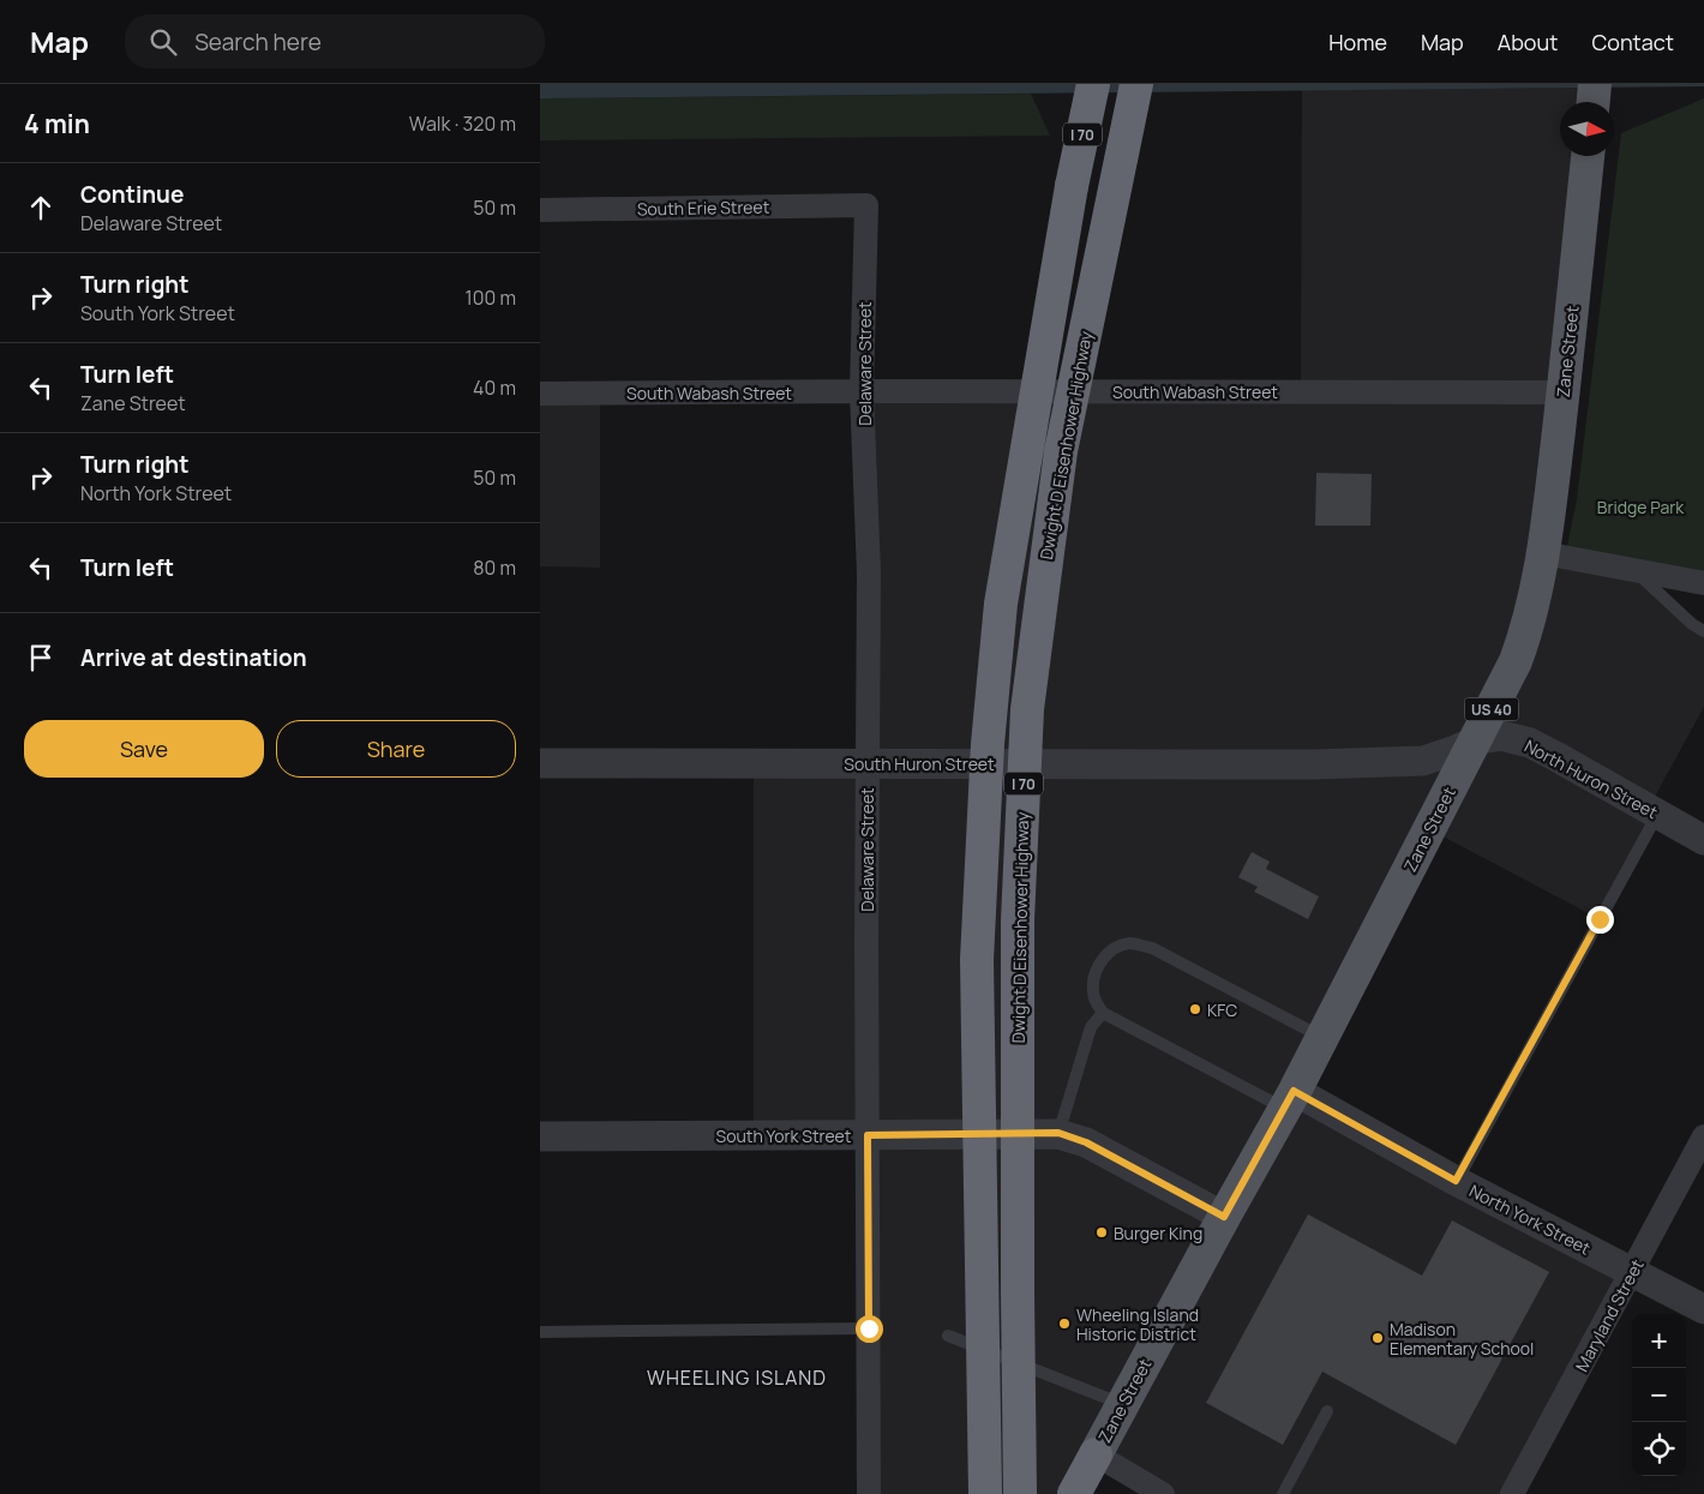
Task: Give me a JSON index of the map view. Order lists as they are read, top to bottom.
{
  "streets": {
    "highway": ["I 70", "Dwight D Eisenhower Highway", "US 40"],
    "main road": ["Zane Street"],
    "street": [
      "South Erie Street",
      "Delaware Street",
      "South Wabash Street",
      "South Huron Street",
      "North Huron Street",
      "South York Street",
      "North York Street",
      "Maryland Street"
    ]
  },
  "crossings": [
    ["South Erie Street", "Delaware Street"],
    ["Zane Street", "South Wabash Street"],
    ["Zane Street", "US 40"],
    ["Zane Street", "South Huron Street"],
    ["Zane Street", "North Huron Street"],
    ["Zane Street", "South York Street"],
    ["Zane Street", "North York Street"],
    ["Delaware Street", "South Wabash Street"],
    ["Delaware Street", "South Huron Street"],
    ["Delaware Street", "South York Street"],
    ["South Huron Street", "North Huron Street"],
    ["North York Street", "Maryland Street"]
  ],
  "districts": ["WHEELING ISLAND"],
  "parks": ["Bridge Park"],
  "places": [
    "KFC",
    "Burger King",
    "Wheeling Island Historic District",
    "Madison Elementary School"
  ],
  "north": "right",
  "page": {
    "header": "Map",
    "search": "Search here",
    "nav": [
      "Home",
      "Map",
      "About",
      "Contact"
    ],
    "heading": ["4 min", "Walk · 320 m"],
    "list": [
      ["Continue", "Delaware Street", "50 m"],
      ["Turn right", "South York Street", "100 m"],
      ["Turn left", "Zane Street", "40 m"],
      ["Turn right", "North York Street", "50 m"],
      ["Turn left", "80 m"],
      "Arrive at destination"
    ],
    "buttons": ["Save", "Share"],
    "map_buttons": ["+", "−"]
  }
}
